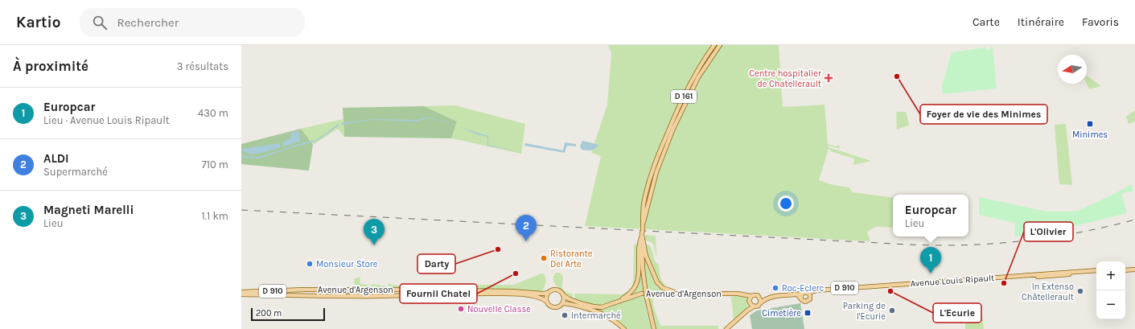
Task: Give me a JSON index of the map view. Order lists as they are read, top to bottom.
{
  "streets": {
    "main road": [
      "D 161",
      "Avenue Louis Ripault",
      "D 910",
      "Avenue d'Argenson"
    ]
  },
  "places": {
    "other": [
      "Foyer de vie des Minimes",
      "Darty",
      "Ristorante Del Arte",
      "Monsieur Store",
      "Fournil Chatel",
      "L'Olivier",
      "Roc-Eclerc",
      "L'Ecurie",
      "In Extenso Châtellerault",
      "Nouvelle Classe",
      "Parking de l'Ecurie",
      "Intermarché"
    ],
    "health": ["Centre hospitalier de Chatellerault"],
    "transit": ["Minimes", "Cimetière"]
  },
  "scale_bar": "200 m",
  "north": "left",
  "page": {
    "header": "Kartio",
    "search": "Rechercher",
    "nav": ["Carte", "Itinéraire", "Favoris"],
    "heading": ["À proximité", "3 résultats"],
    "list": [
      {
        "mark": "1",
        "name": "Europcar",
        "note": "Lieu · Avenue Louis Ripault",
        "value": "430 m"
      },
      {
        "mark": "2",
        "name": "ALDI",
        "note": "Supermarché",
        "value": "710 m"
      },
      {
        "mark": "3",
        "name": "Magneti Marelli",
        "note": "Lieu",
        "value": "1.1 km"
      }
    ],
    "popup": ["Europcar", "Lieu"],
    "pins": ["2", "3", "1"],
    "map_buttons": ["+", "−"],
    "scale": "200 m"
  }
}
